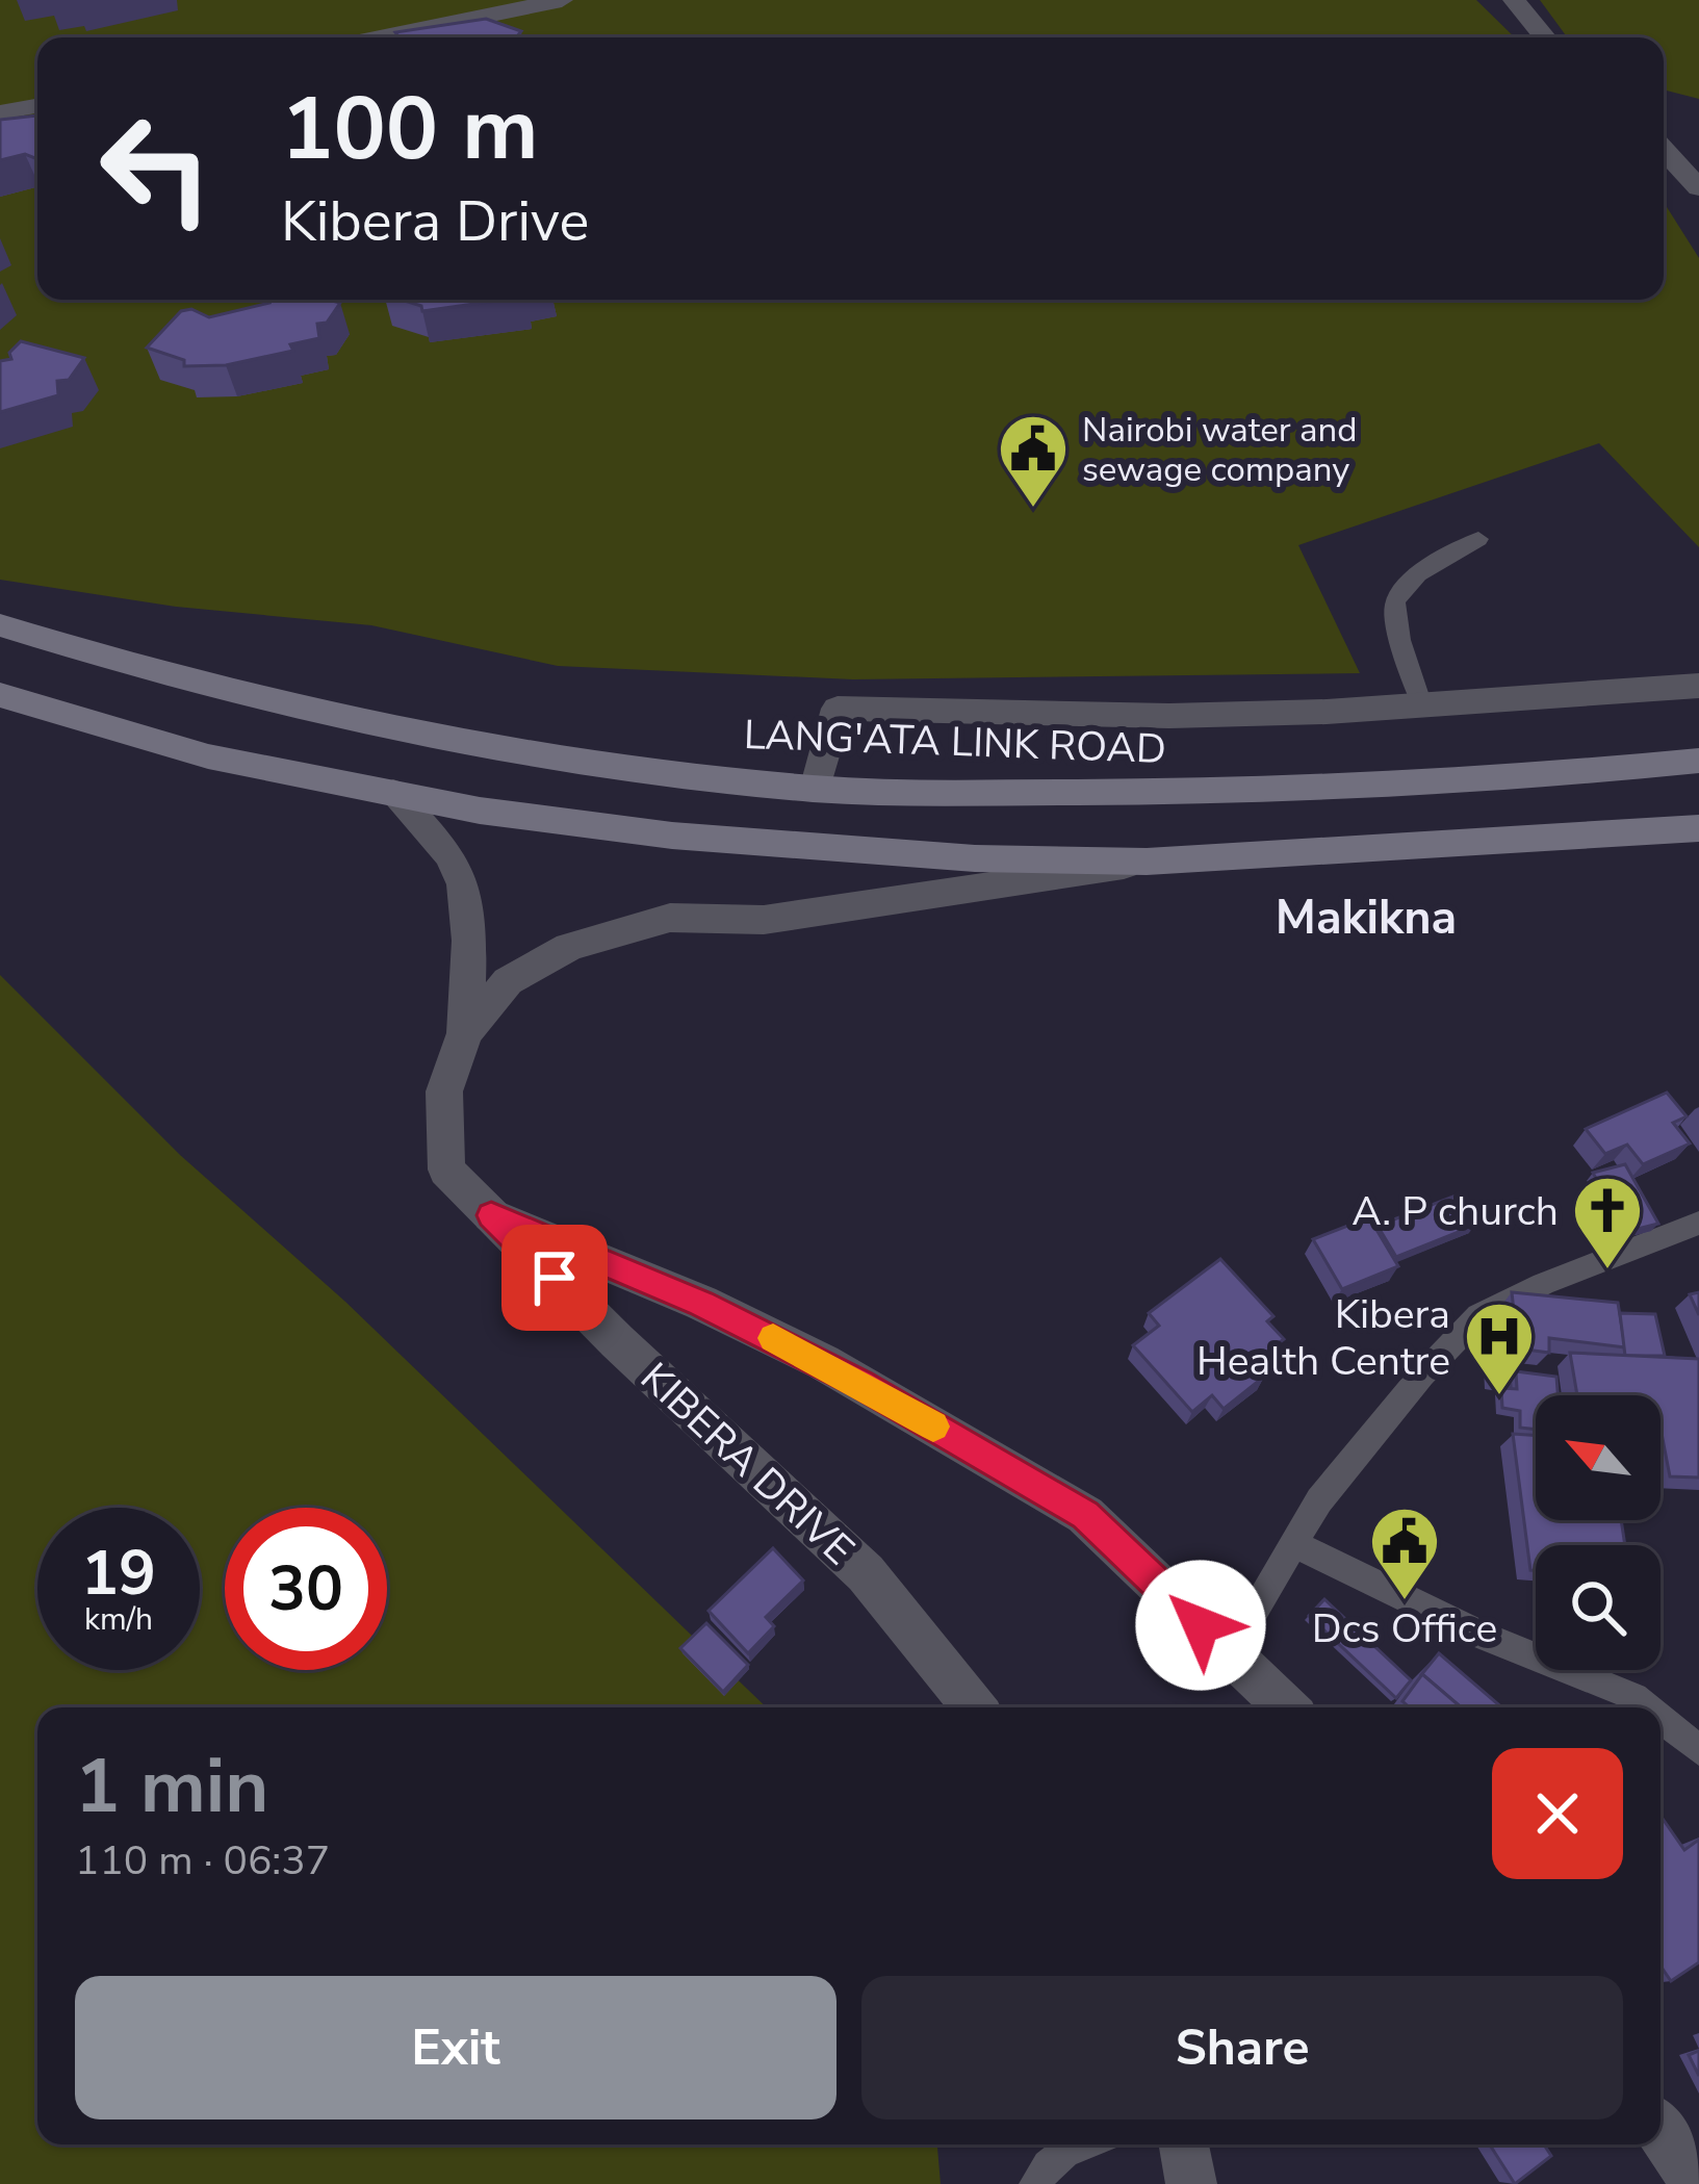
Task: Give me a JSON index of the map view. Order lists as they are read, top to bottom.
{
  "streets": {
    "main road": ["LANG'ATA LINK ROAD"],
    "street": ["KIBERA DRIVE"]
  },
  "districts": ["Makikna"],
  "places": {
    "public building": ["Nairobi water and sewage company", "Dcs Office"],
    "church": ["A. P church"],
    "hospital": ["Kibera Health Centre"]
  },
  "north": "top left",
  "page": {
    "turn": ["100 m", "Kibera Drive"],
    "speed": "19 km/h",
    "limit": "30",
    "heading": ["1 min", "110 m · 06:37"],
    "buttons": ["Exit", "Share"]
  }
}
